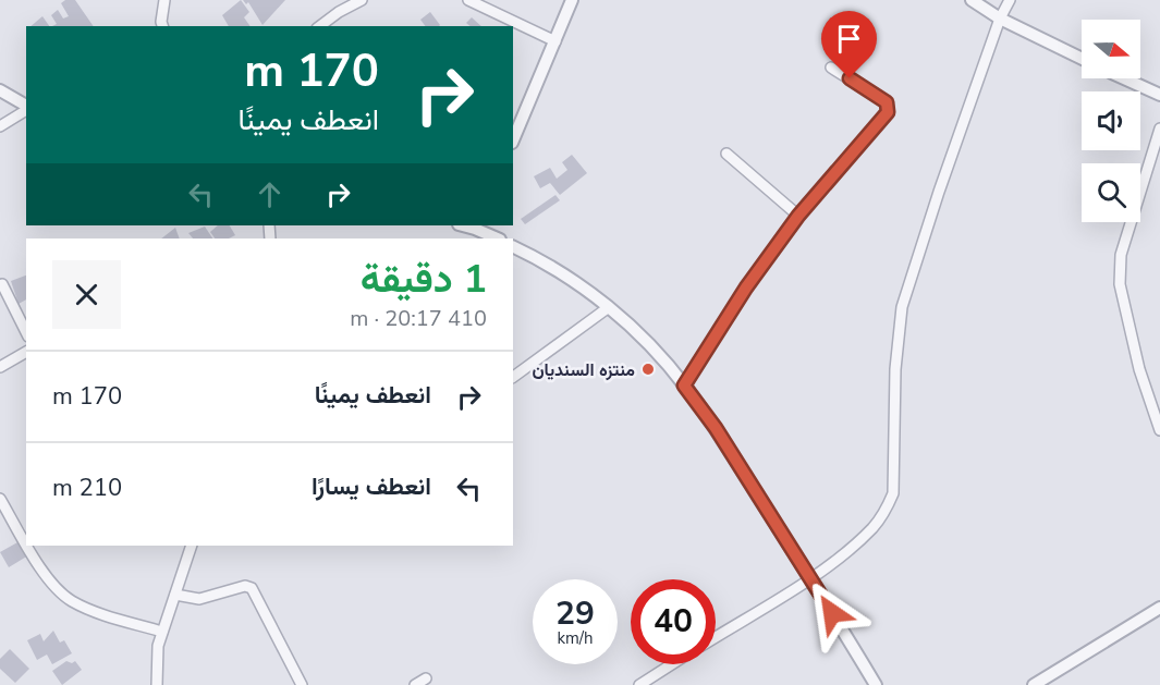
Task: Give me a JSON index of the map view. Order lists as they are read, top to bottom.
{
  "places": ["منتزه السنديان"],
  "north": "right",
  "page": {
    "turn": ["170 m", "انعطف يمينًا"],
    "heading": ["1 دقيقة", "410 m · 20:17"],
    "list": [
      {
        "name": "انعطف يمينًا",
        "value": "170 m"
      },
      {
        "name": "انعطف يسارًا",
        "value": "210 m"
      }
    ],
    "speed": "29 km/h",
    "limit": "40"
  }
}
